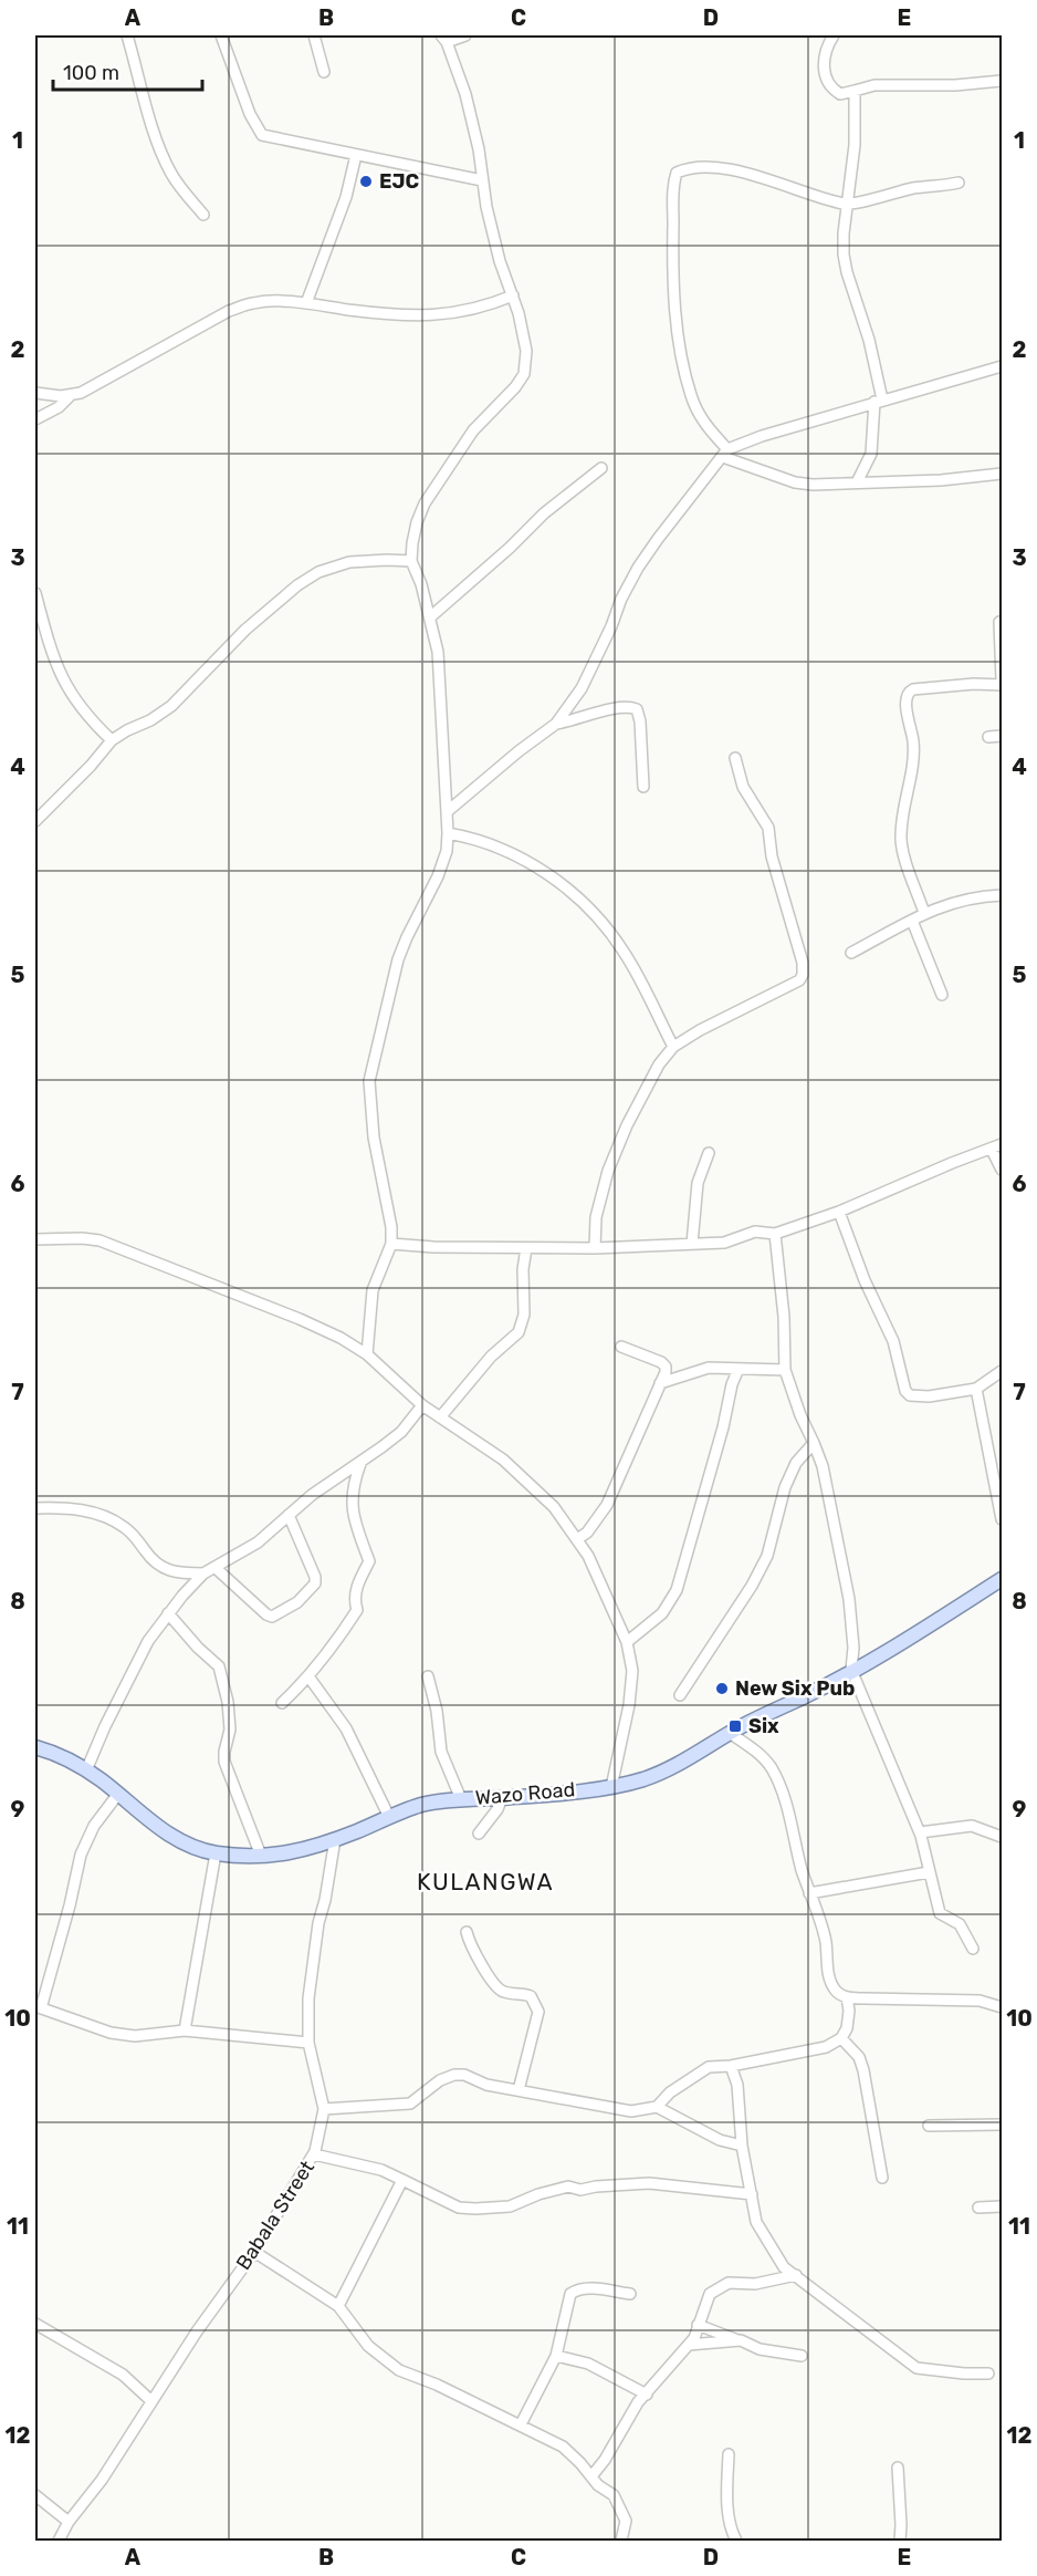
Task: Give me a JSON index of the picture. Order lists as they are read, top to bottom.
{
  "streets": {
    "main road": ["Wazo Road"],
    "street": ["Babala Street"]
  },
  "crossings": [
    ["Wazo Road", "Babala Street"]
  ],
  "districts": ["KULANGWA"],
  "places": {
    "other": ["EJC", "New Six Pub"],
    "transit": ["Six"]
  },
  "scale_bar": "100 m",
  "grid": {
    "columns": [
      "A",
      "B",
      "C",
      "D",
      "E"
    ],
    "rows": [
      "1",
      "2",
      "3",
      "4",
      "5",
      "6",
      "7",
      "8",
      "9",
      "10",
      "11",
      "12"
    ]
  }
}
